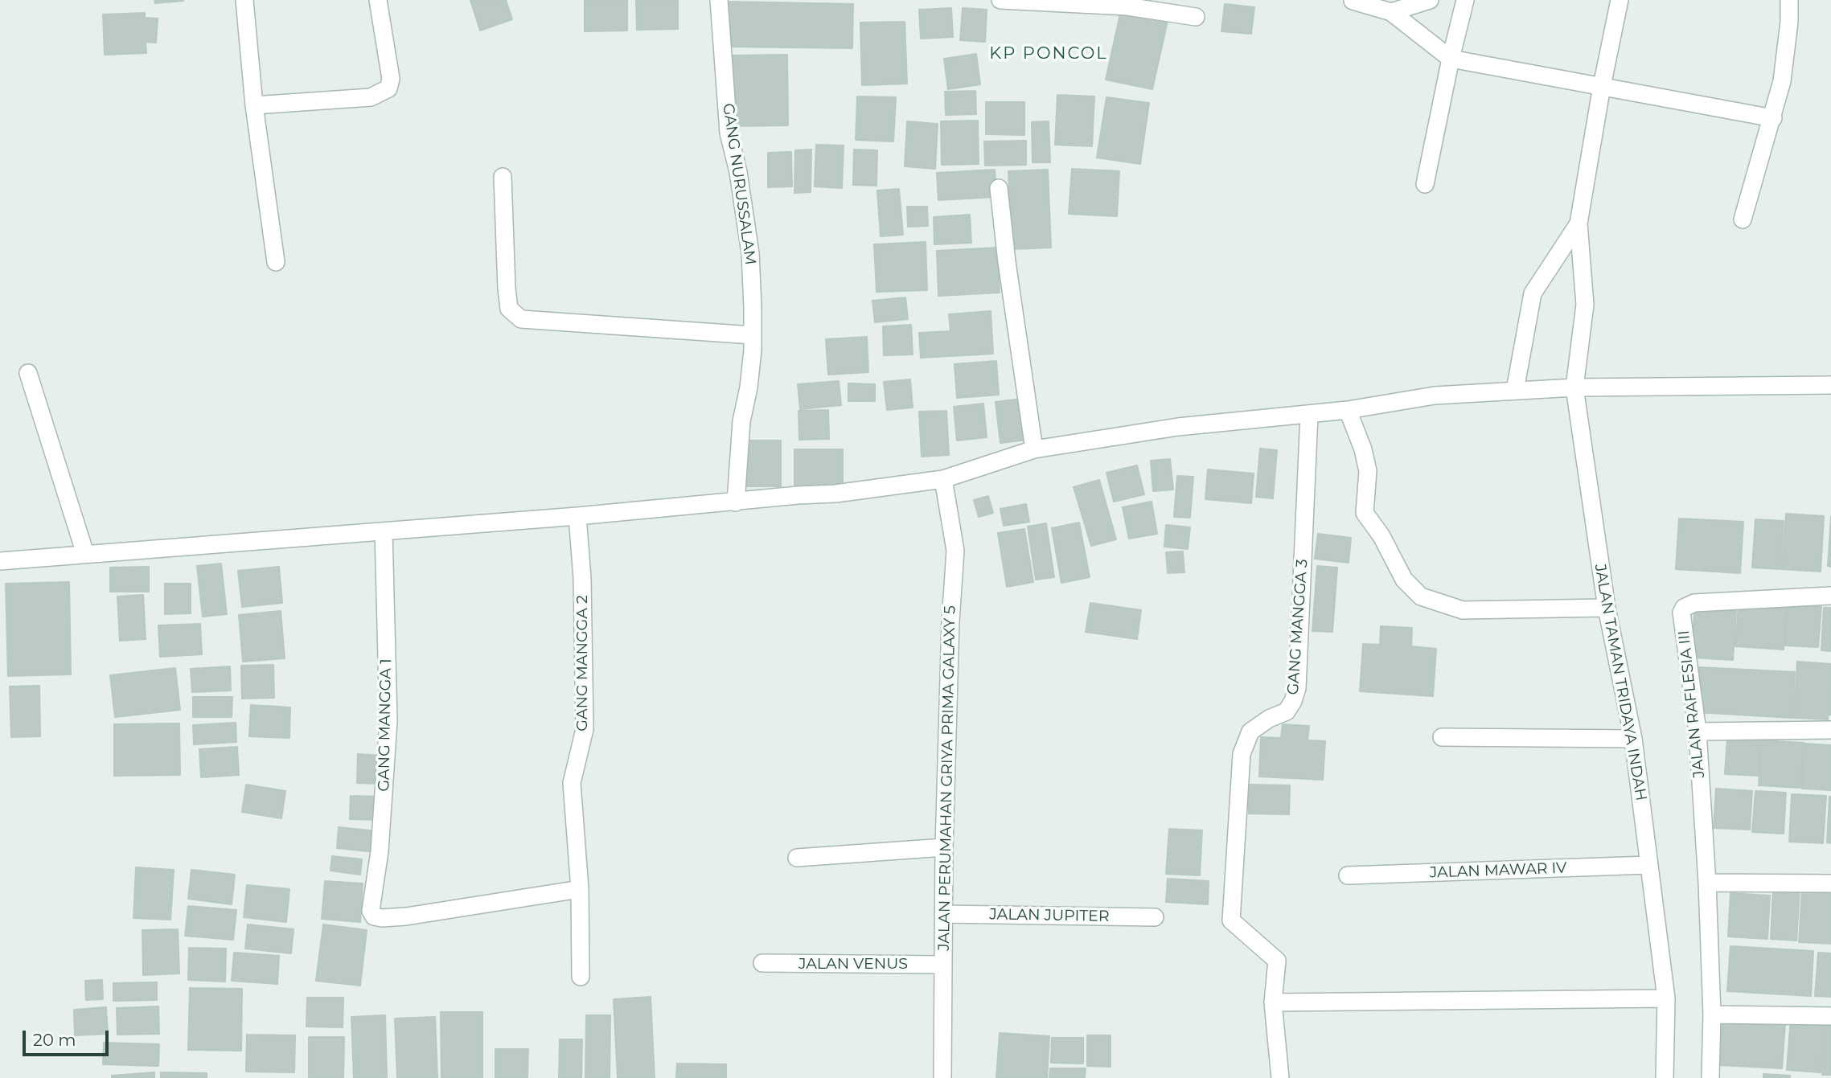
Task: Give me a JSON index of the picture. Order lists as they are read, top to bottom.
{
  "streets": {
    "street": [
      "GANG NURUSSALAM",
      "GANG MANGGA 3",
      "GANG MANGGA 2",
      "JALAN TAMAN TRIDAYA INDAH",
      "JALAN RAFLESIA III",
      "GANG MANGGA 1",
      "JALAN PERUMAHAN GRIYA PRIMA GALAXY 5",
      "JALAN MAWAR IV",
      "JALAN JUPITER",
      "JALAN VENUS"
    ]
  },
  "crossings": [
    ["GANG MANGGA 2", "GANG MANGGA 1"],
    ["JALAN TAMAN TRIDAYA INDAH", "JALAN MAWAR IV"],
    ["JALAN PERUMAHAN GRIYA PRIMA GALAXY 5", "JALAN JUPITER"],
    ["JALAN PERUMAHAN GRIYA PRIMA GALAXY 5", "JALAN VENUS"]
  ],
  "districts": ["KP PONCOL"],
  "scale_bar": "20 m"
}
